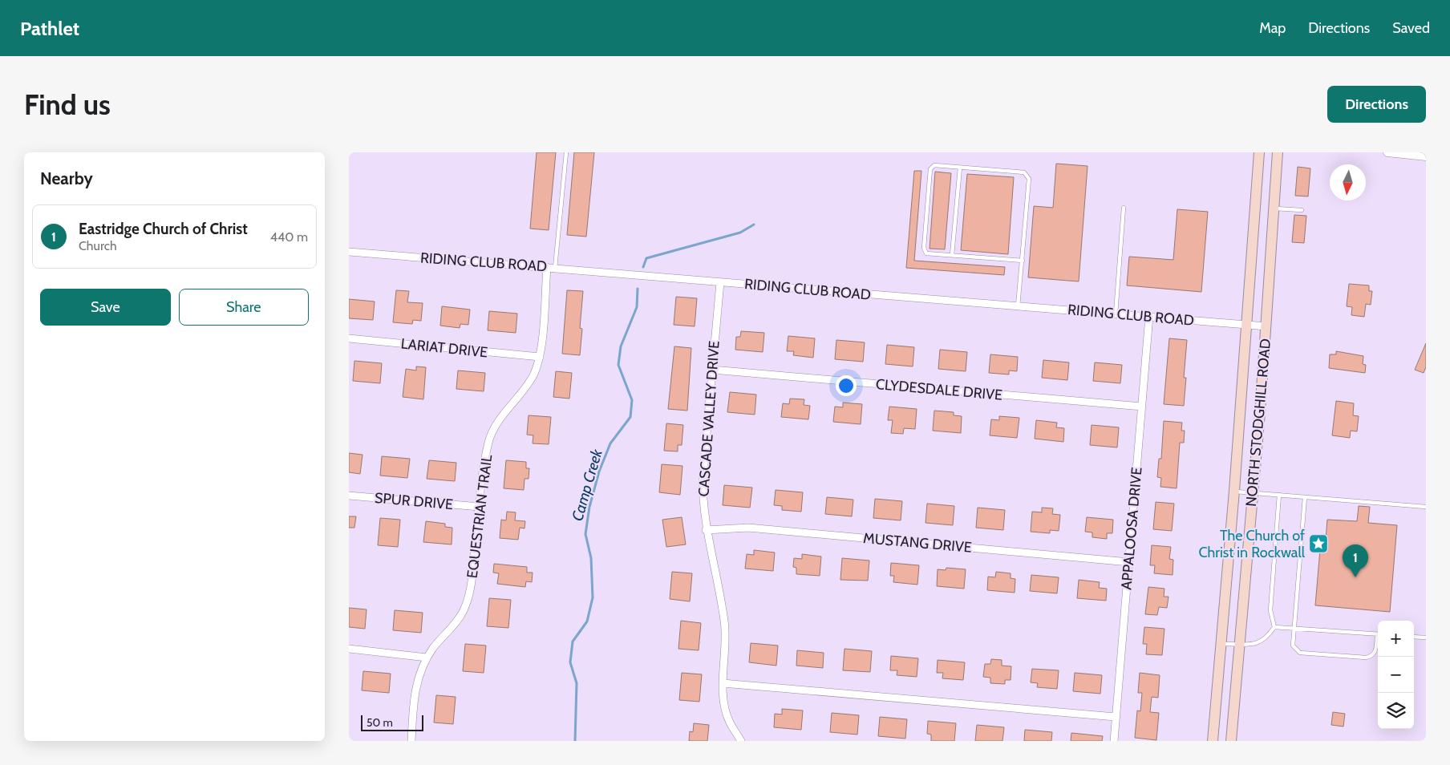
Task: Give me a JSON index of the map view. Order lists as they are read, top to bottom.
{
  "streets": {
    "main road": ["NORTH STODGHILL ROAD"],
    "street": [
      "RIDING CLUB ROAD",
      "LARIAT DRIVE",
      "CLYDESDALE DRIVE",
      "CASCADE VALLEY DRIVE",
      "SPUR DRIVE",
      "EQUESTRIAN TRAIL",
      "APPALOOSA DRIVE",
      "MUSTANG DRIVE"
    ]
  },
  "crossings": [
    ["RIDING CLUB ROAD", "CASCADE VALLEY DRIVE"],
    ["RIDING CLUB ROAD", "NORTH STODGHILL ROAD"],
    ["RIDING CLUB ROAD", "EQUESTRIAN TRAIL"],
    ["RIDING CLUB ROAD", "APPALOOSA DRIVE"],
    ["LARIAT DRIVE", "EQUESTRIAN TRAIL"],
    ["CLYDESDALE DRIVE", "CASCADE VALLEY DRIVE"],
    ["CLYDESDALE DRIVE", "APPALOOSA DRIVE"],
    ["CASCADE VALLEY DRIVE", "MUSTANG DRIVE"],
    ["SPUR DRIVE", "EQUESTRIAN TRAIL"],
    ["APPALOOSA DRIVE", "MUSTANG DRIVE"]
  ],
  "water": ["Camp Creek"],
  "places": {
    "place": ["The Church of Christ in Rockwall"]
  },
  "scale_bar": "50 m",
  "north": "bottom",
  "page": {
    "header": "Pathlet",
    "nav": ["Map", "Directions", "Saved"],
    "buttons": [
      "Directions",
      ["Save", "Share"]
    ],
    "title": "Find us",
    "heading": "Nearby",
    "list": [
      {
        "mark": "1",
        "name": "Eastridge Church of Christ",
        "note": "Church",
        "value": "440 m"
      }
    ],
    "pins": "1",
    "map_buttons": ["+", "−"],
    "scale": "50 m"
  }
}
